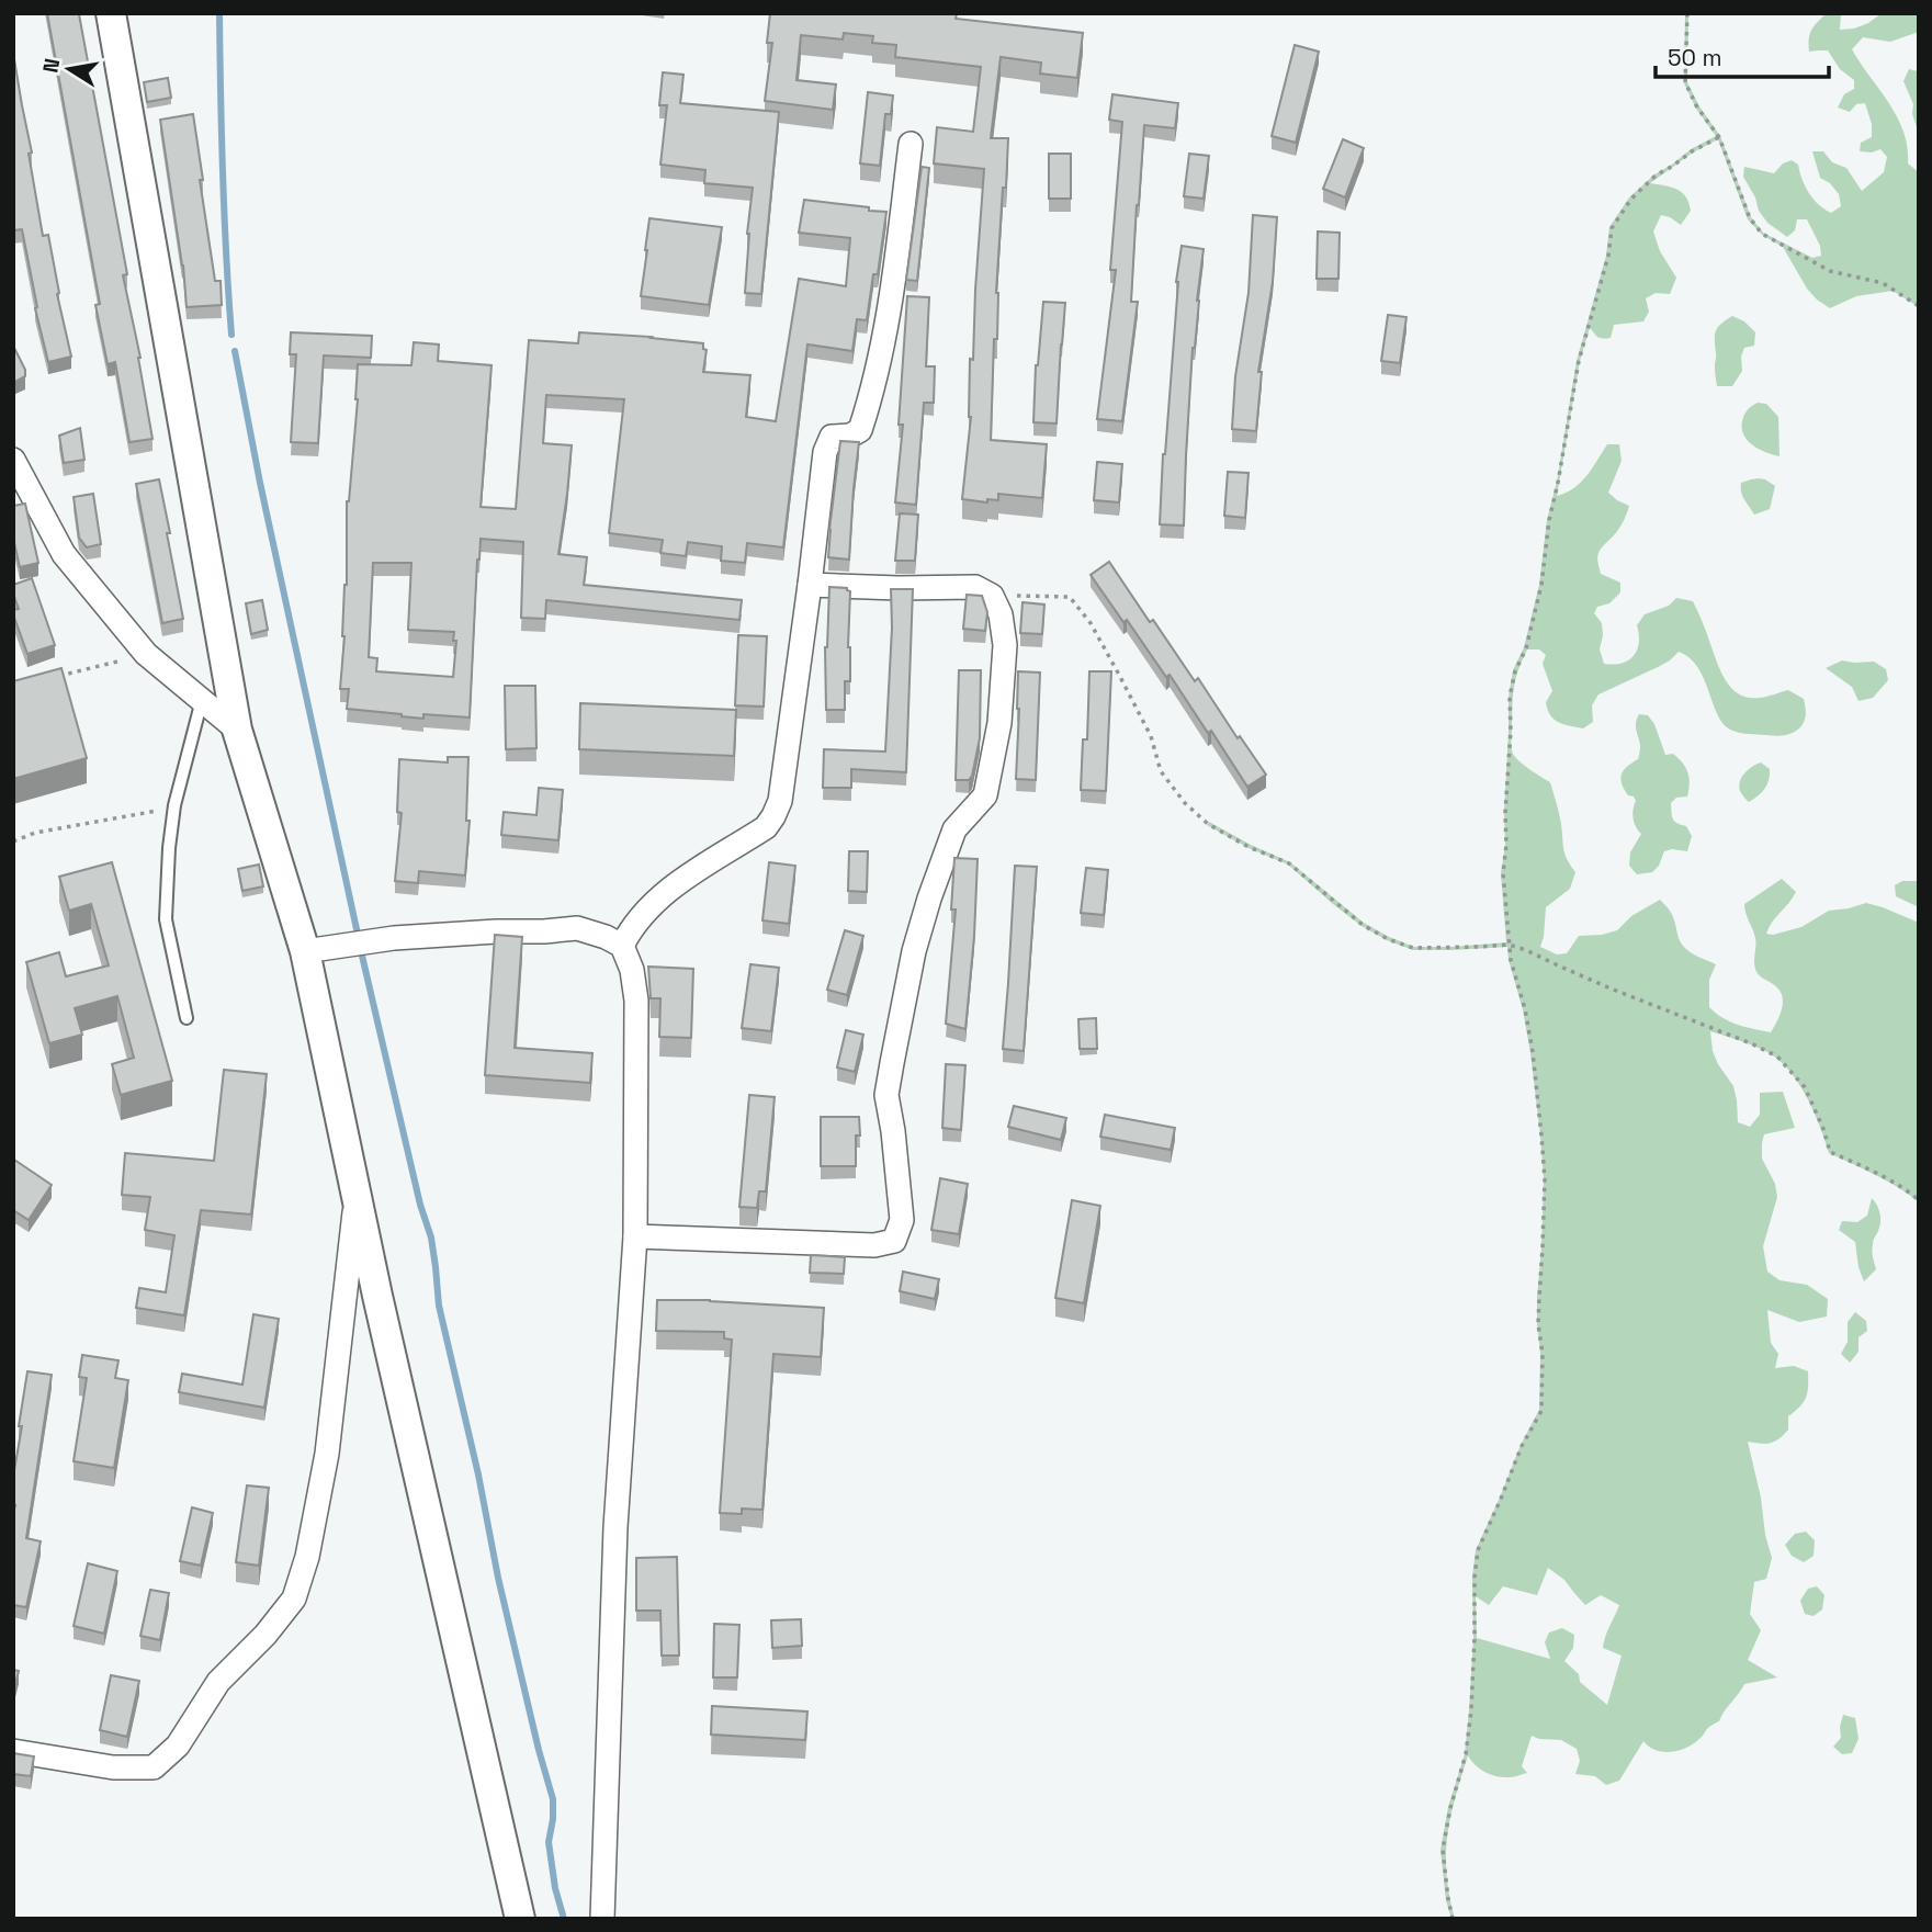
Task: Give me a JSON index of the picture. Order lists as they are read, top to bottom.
{
  "scale_bar": "50 m",
  "north": "left"
}
